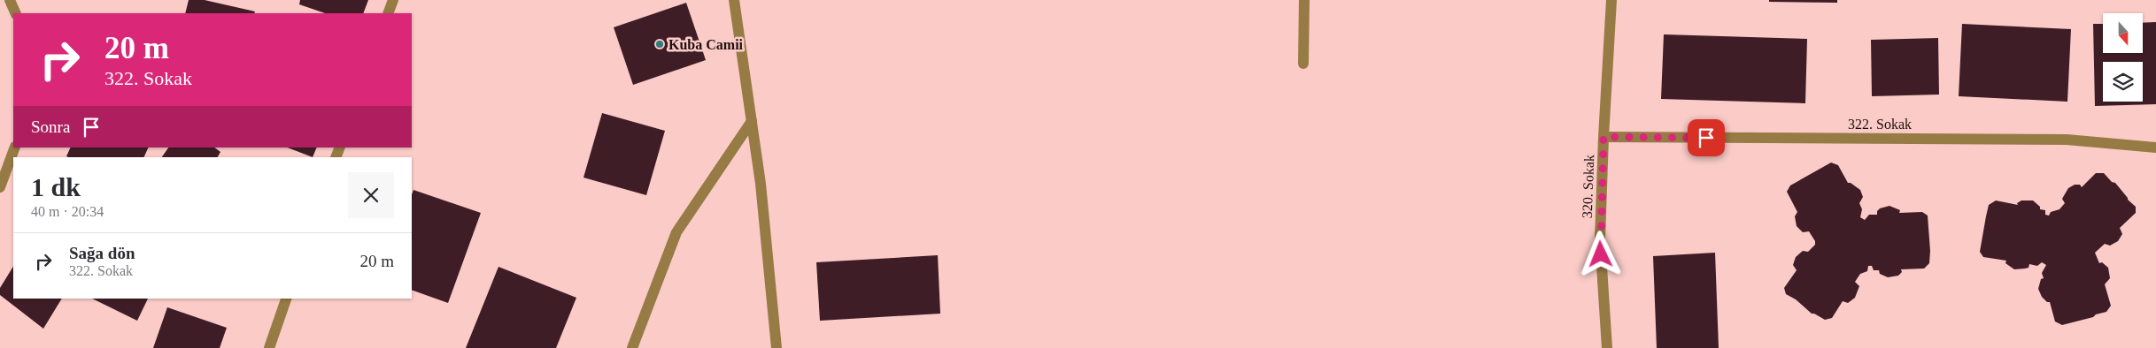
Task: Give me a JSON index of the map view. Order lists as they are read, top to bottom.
{
  "streets": {
    "street": ["322. Sokak", "320. Sokak"]
  },
  "crossings": [
    ["322. Sokak", "320. Sokak"]
  ],
  "places": ["Kuba Camii"],
  "north": "bottom",
  "page": {
    "turn": ["20 m", "322. Sokak"],
    "then": "Sonra",
    "heading": ["1 dk", "40 m · 20:34"],
    "list": [
      {
        "name": "Sağa dön",
        "note": "322. Sokak",
        "value": "20 m"
      }
    ]
  }
}
